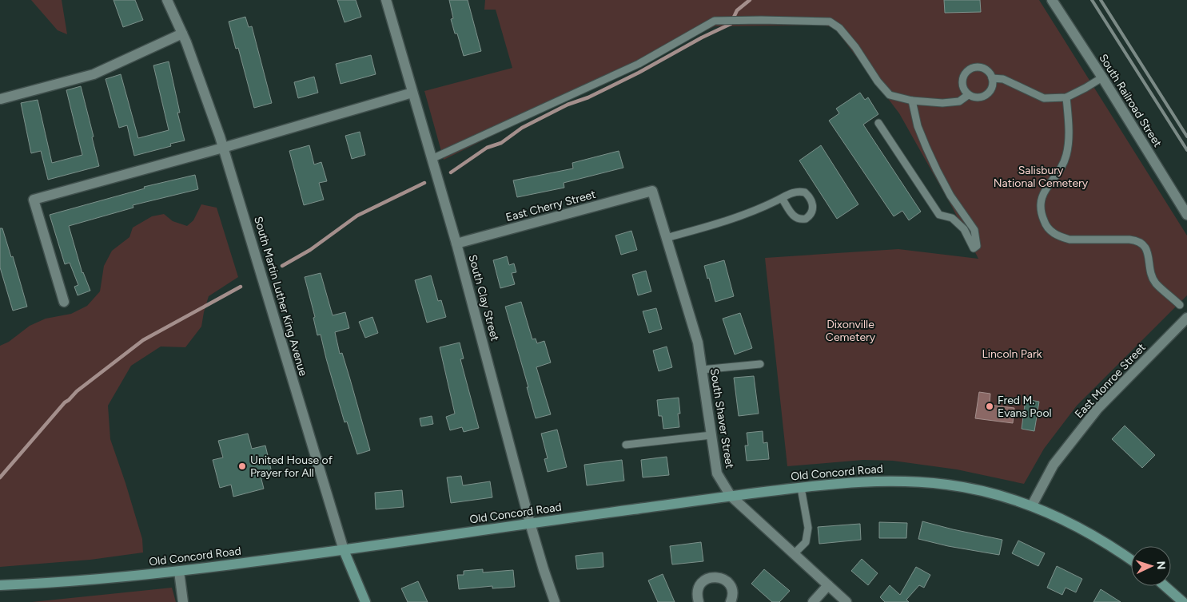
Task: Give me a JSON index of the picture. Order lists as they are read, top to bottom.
{
  "streets": {
    "main road": ["South Martin Luther King Avenue", "Old Concord Road"],
    "street": [
      "South Railroad Street",
      "East Cherry Street",
      "South Clay Street",
      "East Monroe Street",
      "South Shaver Street"
    ]
  },
  "crossings": [
    ["East Cherry Street", "South Clay Street"],
    ["East Cherry Street", "South Shaver Street"],
    ["South Martin Luther King Avenue", "Old Concord Road"],
    ["South Clay Street", "Old Concord Road"],
    ["East Monroe Street", "Old Concord Road"],
    ["South Shaver Street", "Old Concord Road"]
  ],
  "parks": ["Salisbury National Cemetery", "Dixonville Cemetery", "Lincoln Park"],
  "places": ["Fred M. Evans Pool", "United House of Prayer for All"],
  "north": "right"
}
